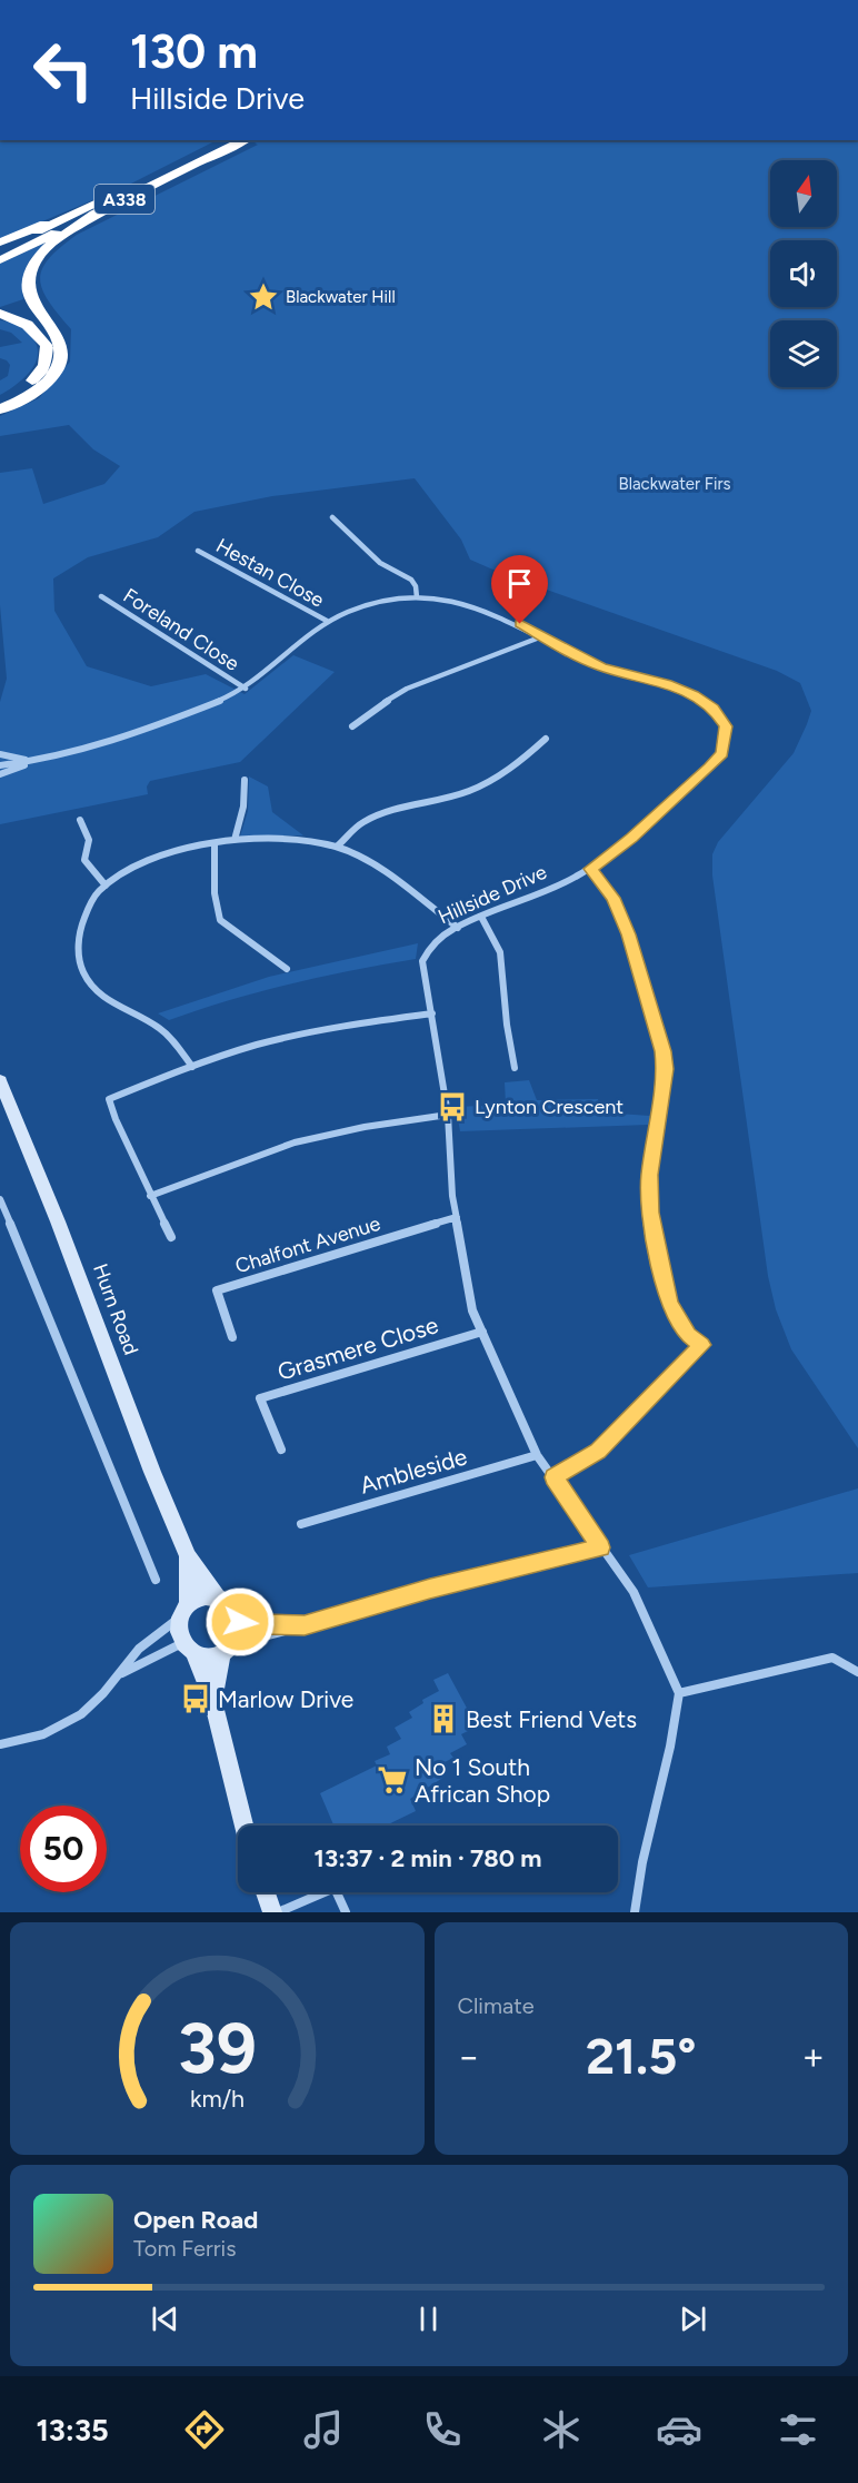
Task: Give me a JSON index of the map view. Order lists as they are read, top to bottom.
{
  "streets": {
    "highway": ["A338"],
    "main road": ["Hurn Road"],
    "street": [
      "Hestan Close",
      "Foreland Close",
      "Hillside Drive",
      "Chalfont Avenue",
      "Grasmere Close",
      "Ambleside"
    ]
  },
  "crossings": [
    ["Hestan Close", "Hillside Drive"],
    ["Foreland Close", "Hillside Drive"],
    ["Hillside Drive", "Chalfont Avenue"],
    ["Hillside Drive", "Grasmere Close"],
    ["Hillside Drive", "Ambleside"]
  ],
  "parks": ["Blackwater Firs"],
  "places": {
    "place": ["Blackwater Hill"],
    "bus stop": ["Lynton Crescent", "Marlow Drive"],
    "building": ["Best Friend Vets"],
    "supermarket": ["No 1 South African Shop"]
  },
  "north": "top",
  "page": {
    "turn": ["130 m", "Hillside Drive"],
    "limit": "50",
    "trip": "13:37 · 2 min · 780 m",
    "tile": "Climate",
    "heat": ["−", "21.5°", "+"],
    "song": ["Open Road", "Tom Ferris"],
    "tabs": "13:35",
    "gauge": ["39", "km/h"]
  }
}
